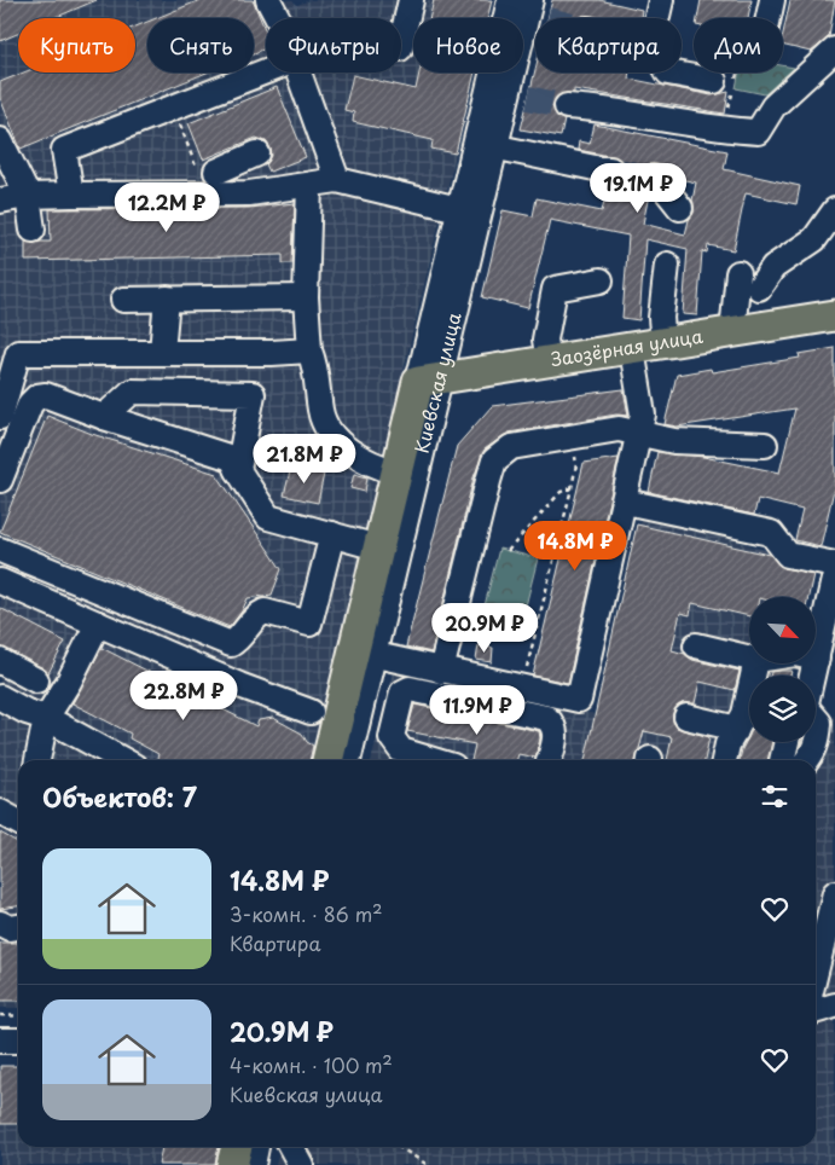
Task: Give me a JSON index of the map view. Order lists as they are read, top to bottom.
{
  "streets": {
    "main road": ["Заозёрная улица", "Киевская улица"]
  },
  "crossings": [
    ["Заозёрная улица", "Киевская улица"]
  ],
  "north": "bottom right",
  "page": {
    "chip": [
      "Купить",
      "Снять",
      "Фильтры",
      "Новое",
      "Квартира",
      "Дом"
    ],
    "price": [
      "19.1M ₽",
      "12.2M ₽",
      "21.8M ₽",
      "14.8M ₽",
      "20.9M ₽",
      "22.8M ₽",
      "11.9M ₽"
    ],
    "heading": "Объектов: 7",
    "list": [
      {
        "name": "14.8M ₽",
        "note": "3-комн. · 86 m² · Квартира"
      },
      {
        "name": "20.9M ₽",
        "note": "4-комн. · 100 m² · Киевская улица"
      }
    ]
  }
}
